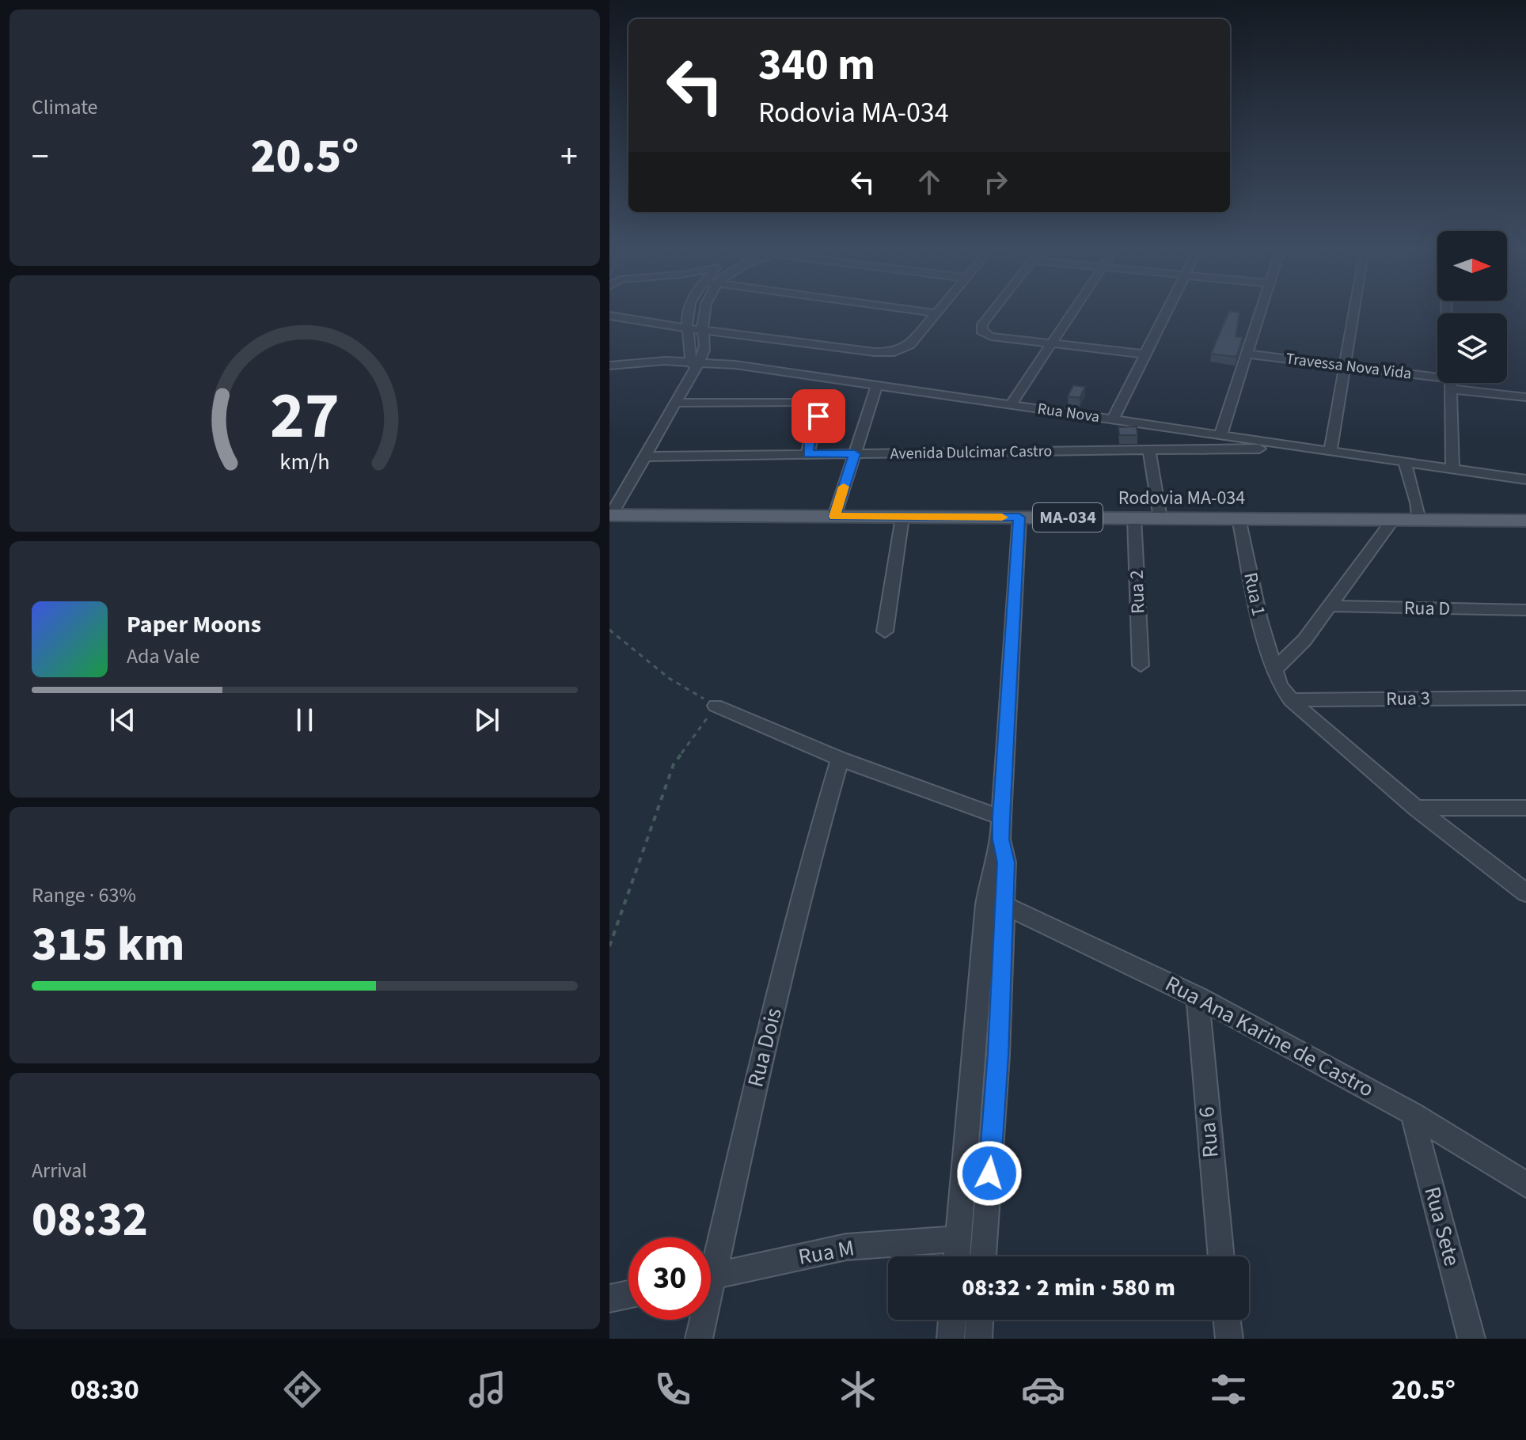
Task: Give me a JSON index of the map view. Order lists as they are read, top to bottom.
{
  "streets": {
    "main road": ["Rodovia MA-034", "MA-034"],
    "street": [
      "Travessa Nova Vida",
      "Rua Nova",
      "Avenida Dulcimar Castro",
      "Rua 2",
      "Rua 1",
      "Rua D",
      "Rua 3",
      "Rua Ana Karine de Castro",
      "Rua Dois",
      "Rua 6",
      "Rua Sete",
      "Rua M"
    ]
  },
  "crossings": [
    ["Rua Nova", "Avenida Dulcimar Castro"],
    ["Rodovia MA-034", "Rua 2"],
    ["Rodovia MA-034", "Rua 1"],
    ["Rua Ana Karine de Castro", "Rua 6"],
    ["Rua Ana Karine de Castro", "Rua Sete"]
  ],
  "north": "right",
  "page": {
    "tile": [
      "Climate",
      ["Range · 63%", "315 km"],
      ["Arrival", "08:32"]
    ],
    "turn": ["340 m", "Rodovia MA-034"],
    "heat": ["−", "20.5°", "+"],
    "song": ["Paper Moons", "Ada Vale"],
    "limit": "30",
    "trip": "08:32 · 2 min · 580 m",
    "tabs": ["08:30", "20.5°"],
    "gauge": ["27", "km/h"]
  }
}
